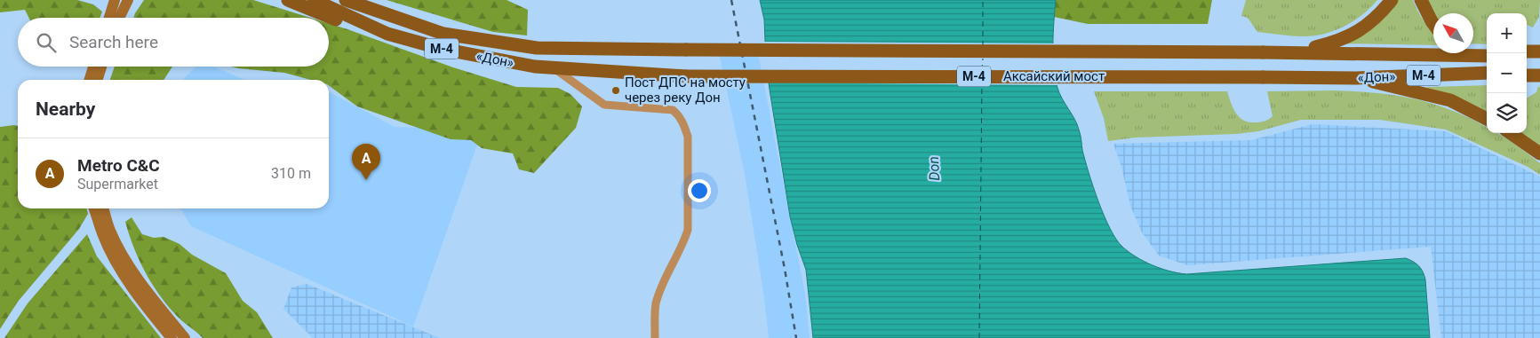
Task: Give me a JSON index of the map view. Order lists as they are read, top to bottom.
{
  "streets": {
    "main road": ["М-4", "«Дон»", "Аксайский мост"]
  },
  "crossings": [
    ["«Дон»", "Аксайский мост"]
  ],
  "water": ["Don"],
  "places": ["Пост ДПС на мосту через реку Дон"],
  "north": "top left",
  "page": {
    "map_buttons": ["+", "−"],
    "search": "Search here",
    "heading": "Nearby",
    "list": [
      {
        "mark": "A",
        "name": "Metro C&C",
        "note": "Supermarket",
        "value": "310 m"
      }
    ],
    "pins": "A"
  }
}
